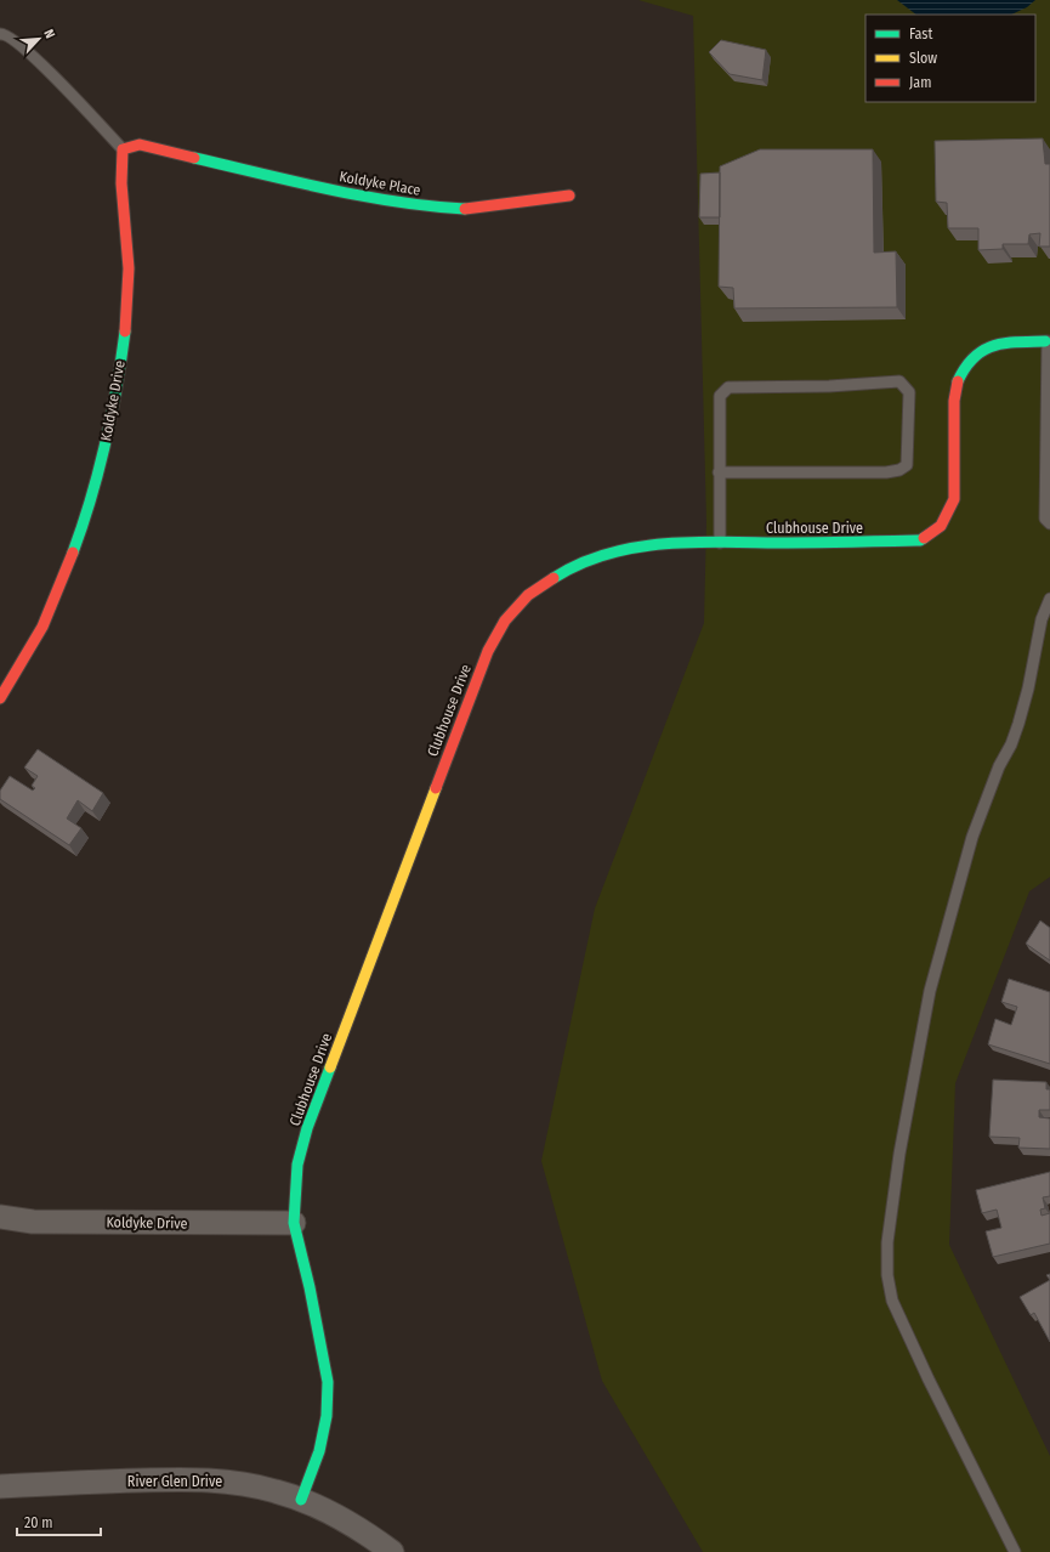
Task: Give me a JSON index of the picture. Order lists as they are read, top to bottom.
{
  "streets": {
    "street": [
      "Koldyke Place",
      "Koldyke Drive",
      "Clubhouse Drive",
      "River Glen Drive"
    ]
  },
  "crossings": [
    ["Koldyke Place", "Koldyke Drive"],
    ["Koldyke Drive", "Clubhouse Drive"],
    ["Clubhouse Drive", "River Glen Drive"]
  ],
  "legend": ["Fast", "Slow", "Jam"],
  "scale_bar": "20 m",
  "north": "top right"
}
